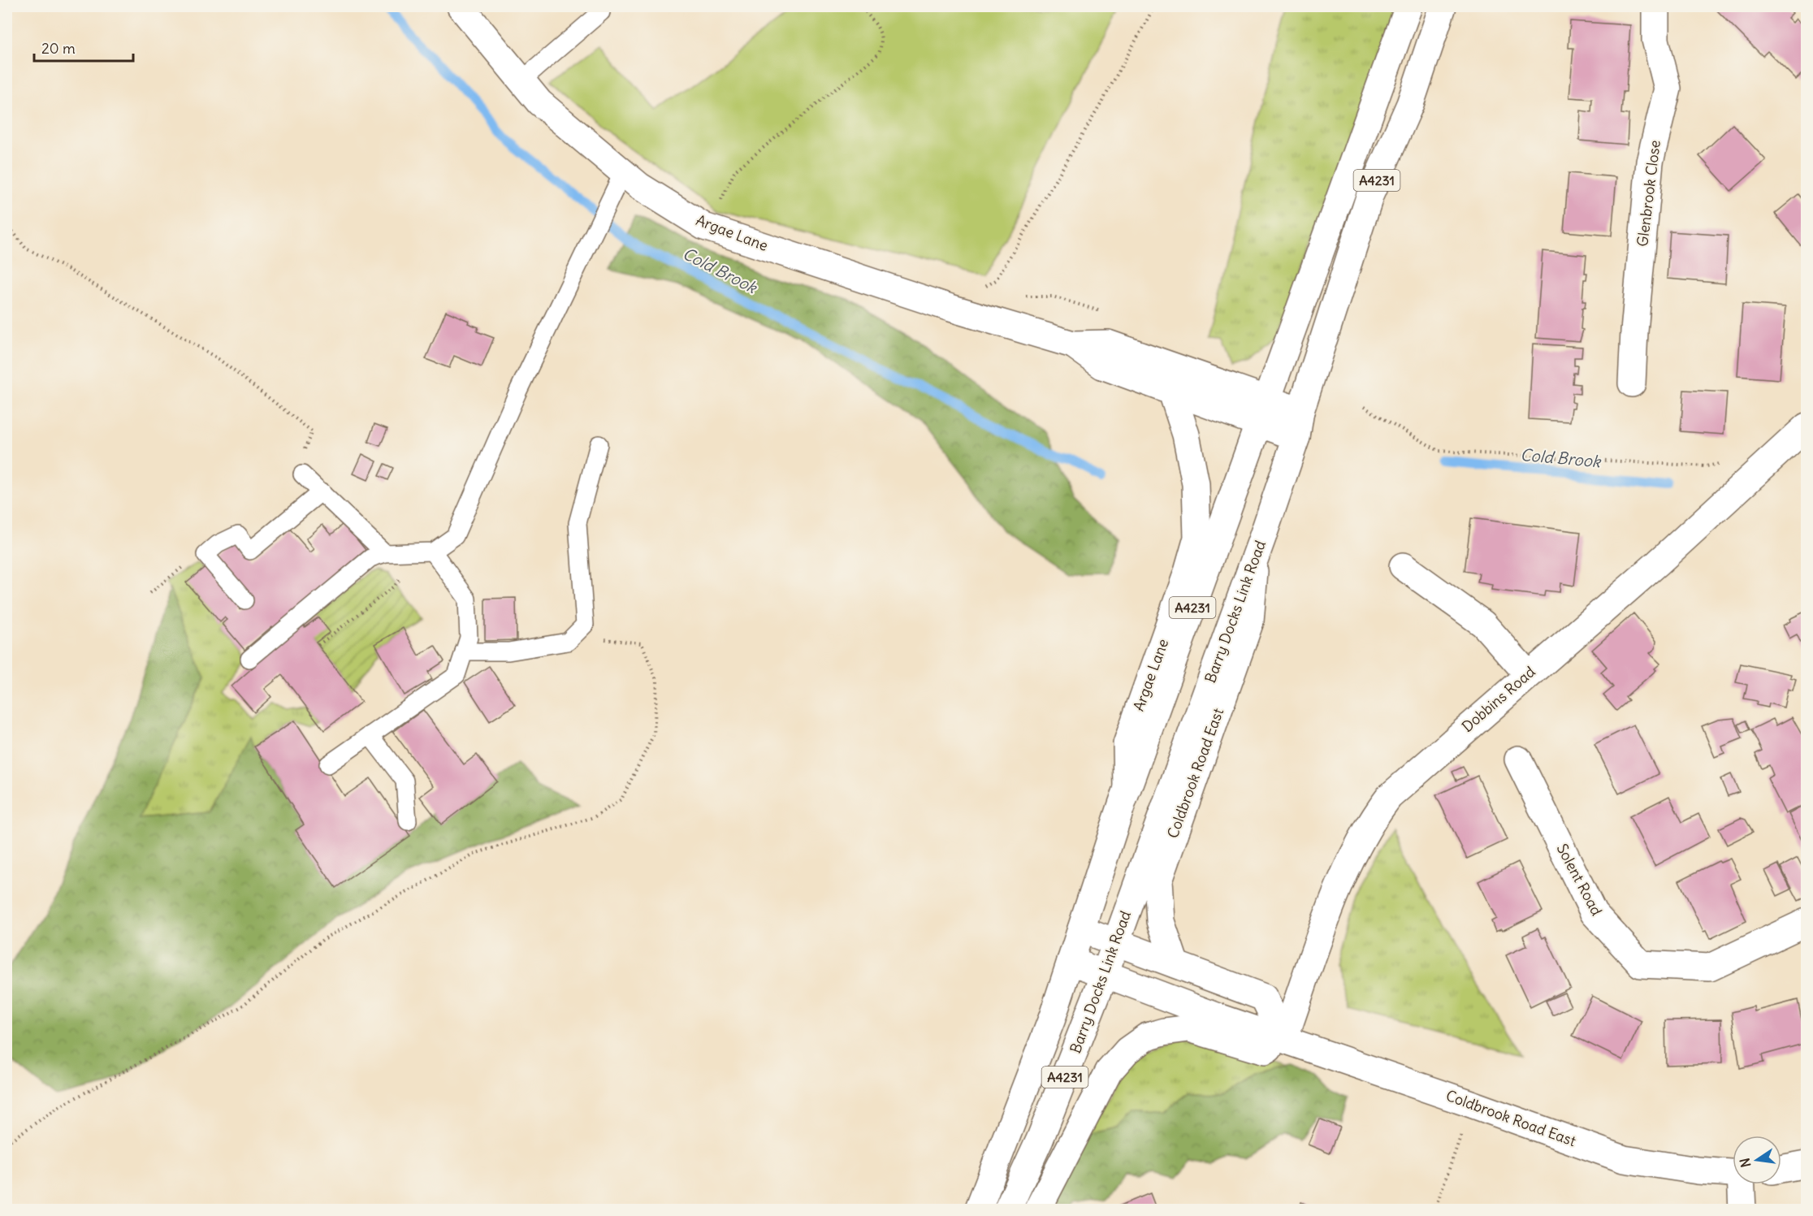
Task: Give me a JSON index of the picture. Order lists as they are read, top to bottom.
{
  "streets": {
    "street": [
      "A4231",
      "Glenbrook Close",
      "Argae Lane",
      "Barry Docks Link Road",
      "Dobbins Road",
      "Coldbrook Road East",
      "Solent Road"
    ]
  },
  "crossings": [
    ["A4231", "Argae Lane"],
    ["A4231", "Coldbrook Road East"],
    ["Argae Lane", "Barry Docks Link Road"],
    ["Barry Docks Link Road", "Coldbrook Road East"],
    ["Dobbins Road", "Coldbrook Road East"]
  ],
  "water": ["Cold Brook"],
  "scale_bar": "20 m",
  "north": "left"
}
